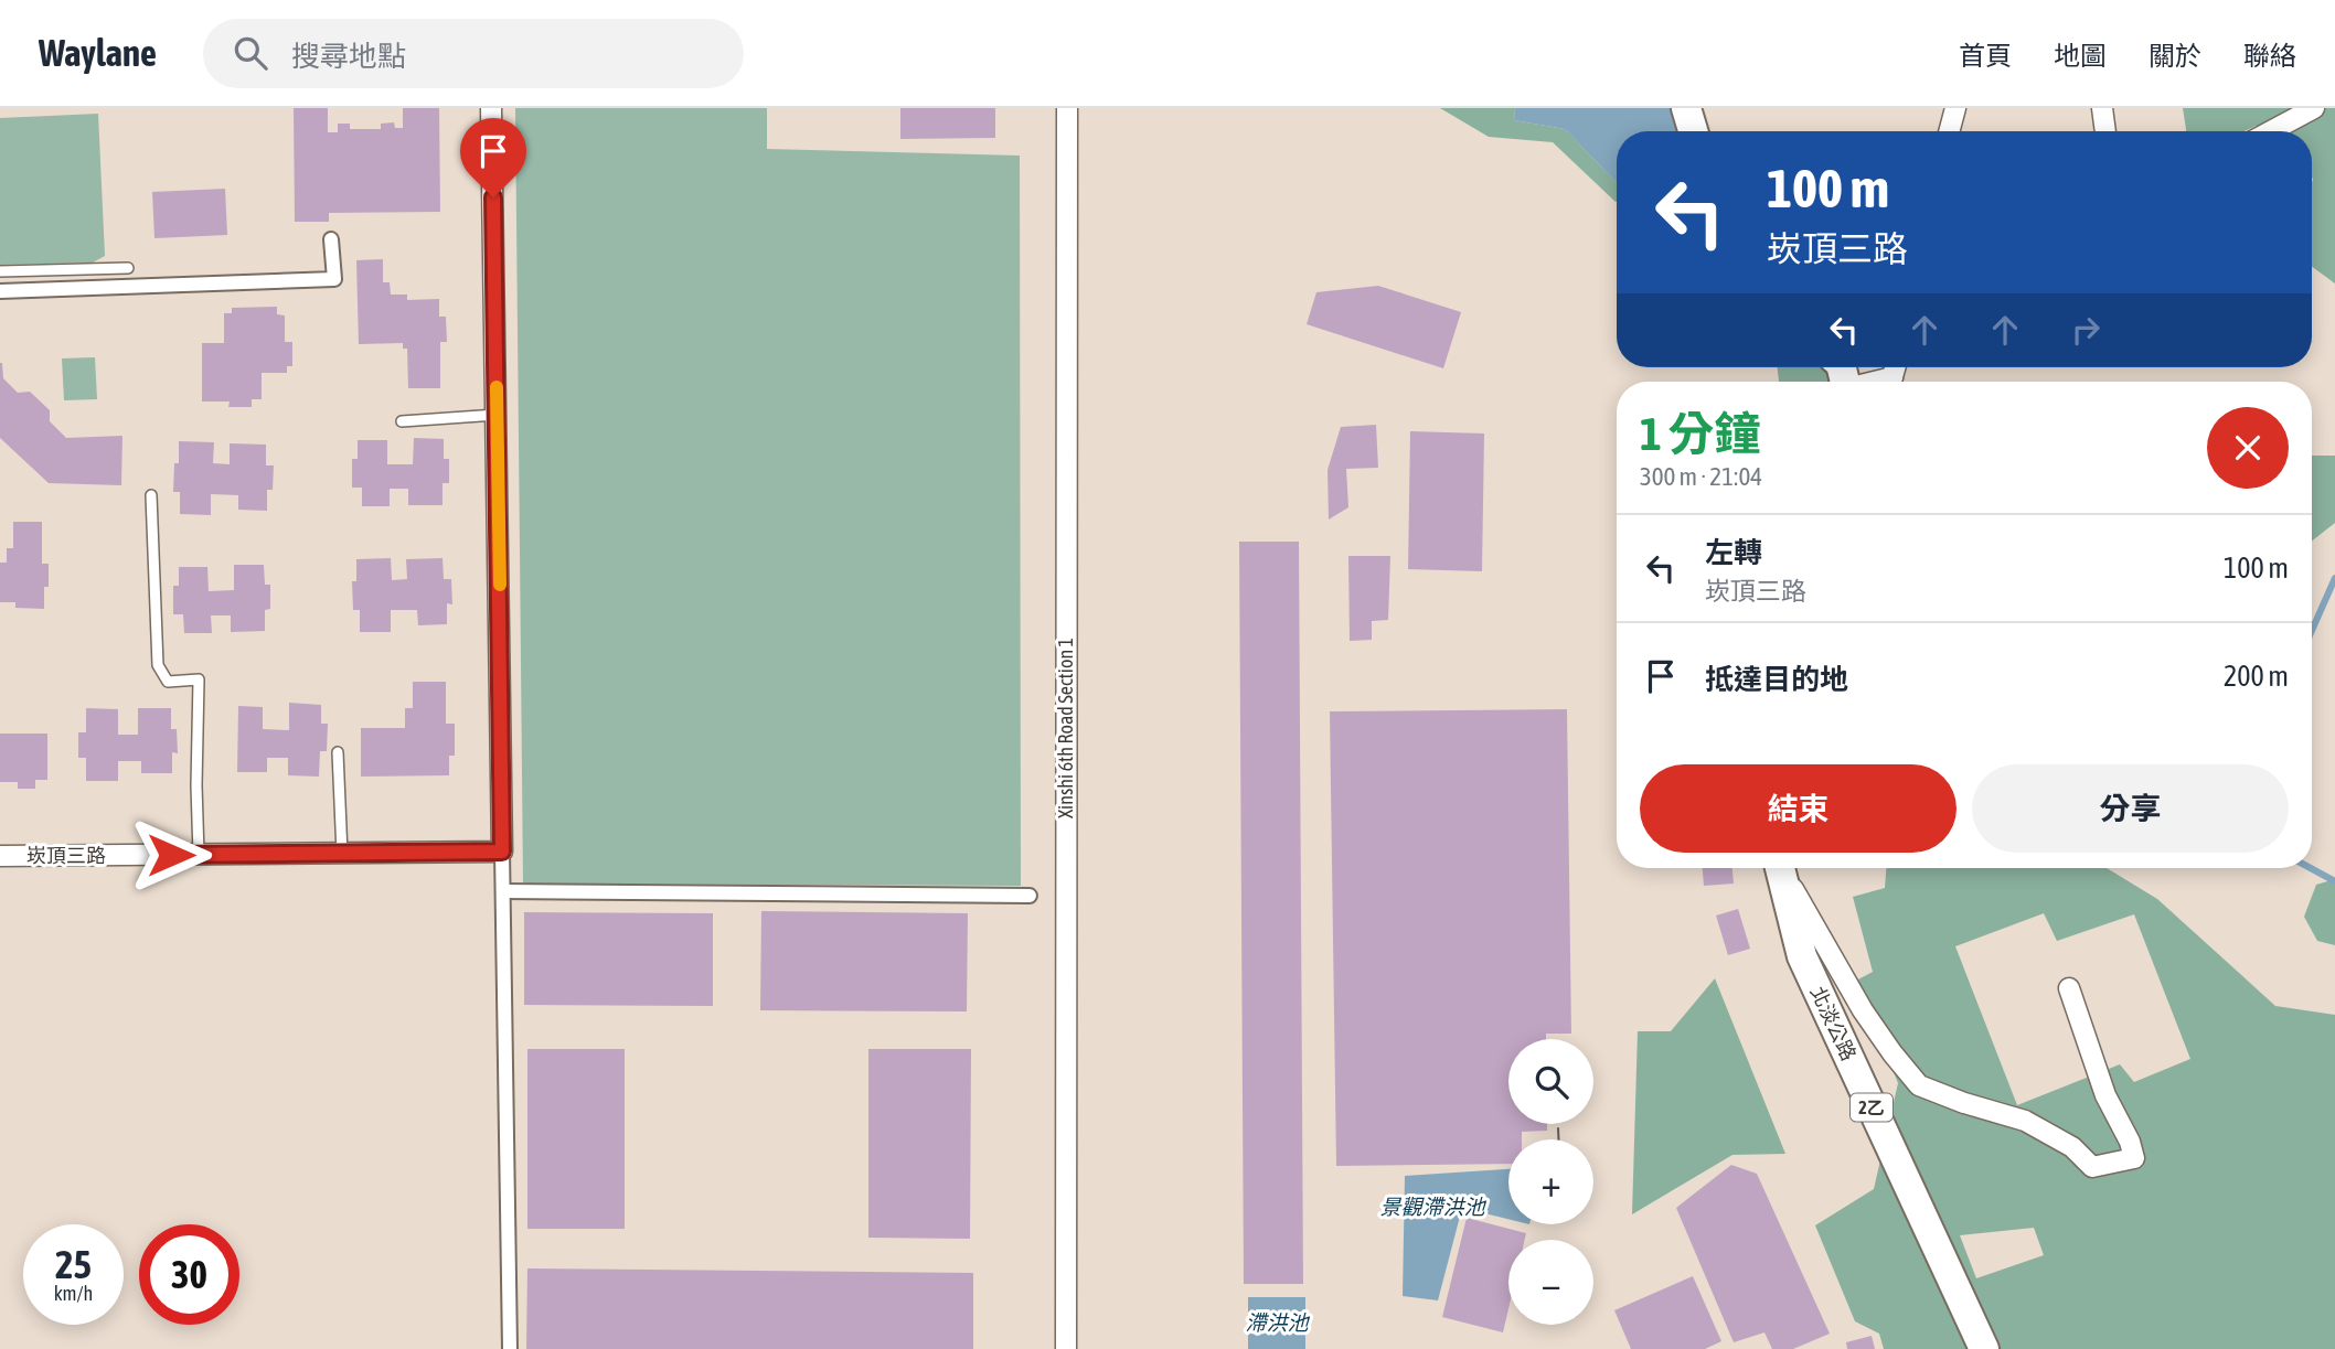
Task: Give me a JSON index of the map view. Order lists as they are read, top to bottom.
{
  "streets": {
    "main road": ["北淡公路", "2乙"],
    "street": ["Xinshi 6th Road Section 1", "崁頂三路"]
  },
  "water": ["景觀滯洪池", "滯洪池"],
  "page": {
    "header": "Waylane",
    "search": "搜尋地點",
    "nav": [
      "首頁",
      "地圖",
      "關於",
      "聯絡"
    ],
    "turn": ["100 m", "崁頂三路"],
    "heading": ["1 分鐘", "300 m · 21:04"],
    "list": [
      {
        "name": "左轉",
        "note": "崁頂三路",
        "value": "100 m"
      },
      {
        "name": "抵達目的地",
        "value": "200 m"
      }
    ],
    "buttons": ["結束", "分享"],
    "map_buttons": ["+", "−"],
    "speed": "25 km/h",
    "limit": "30"
  }
}
